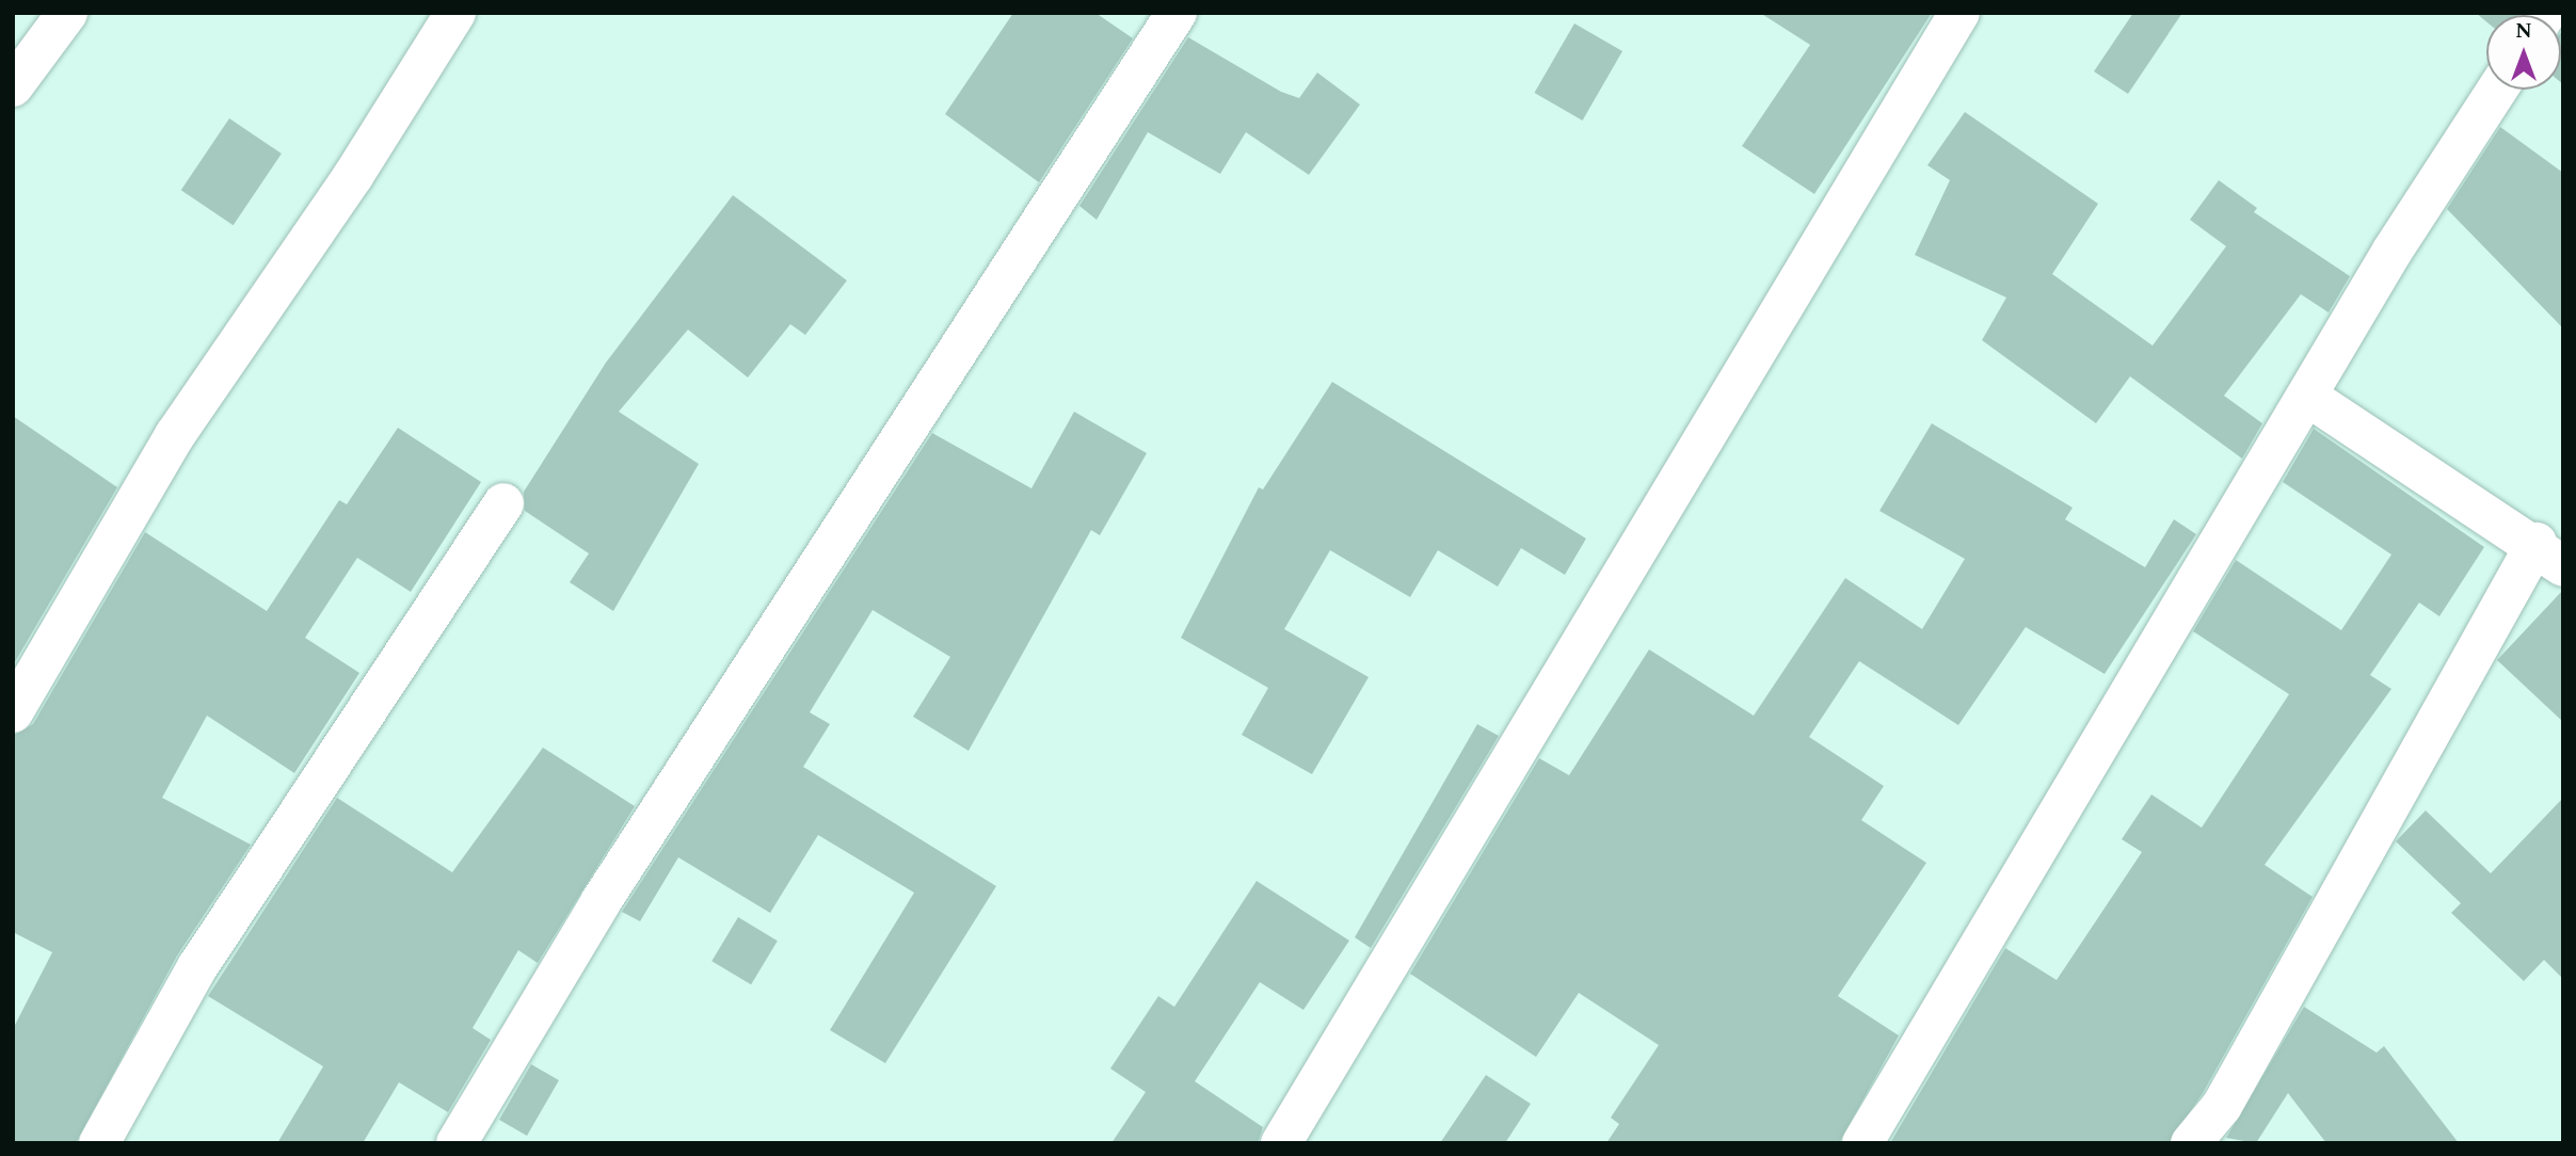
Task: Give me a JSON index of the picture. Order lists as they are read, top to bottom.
{
  "north": "top"
}
